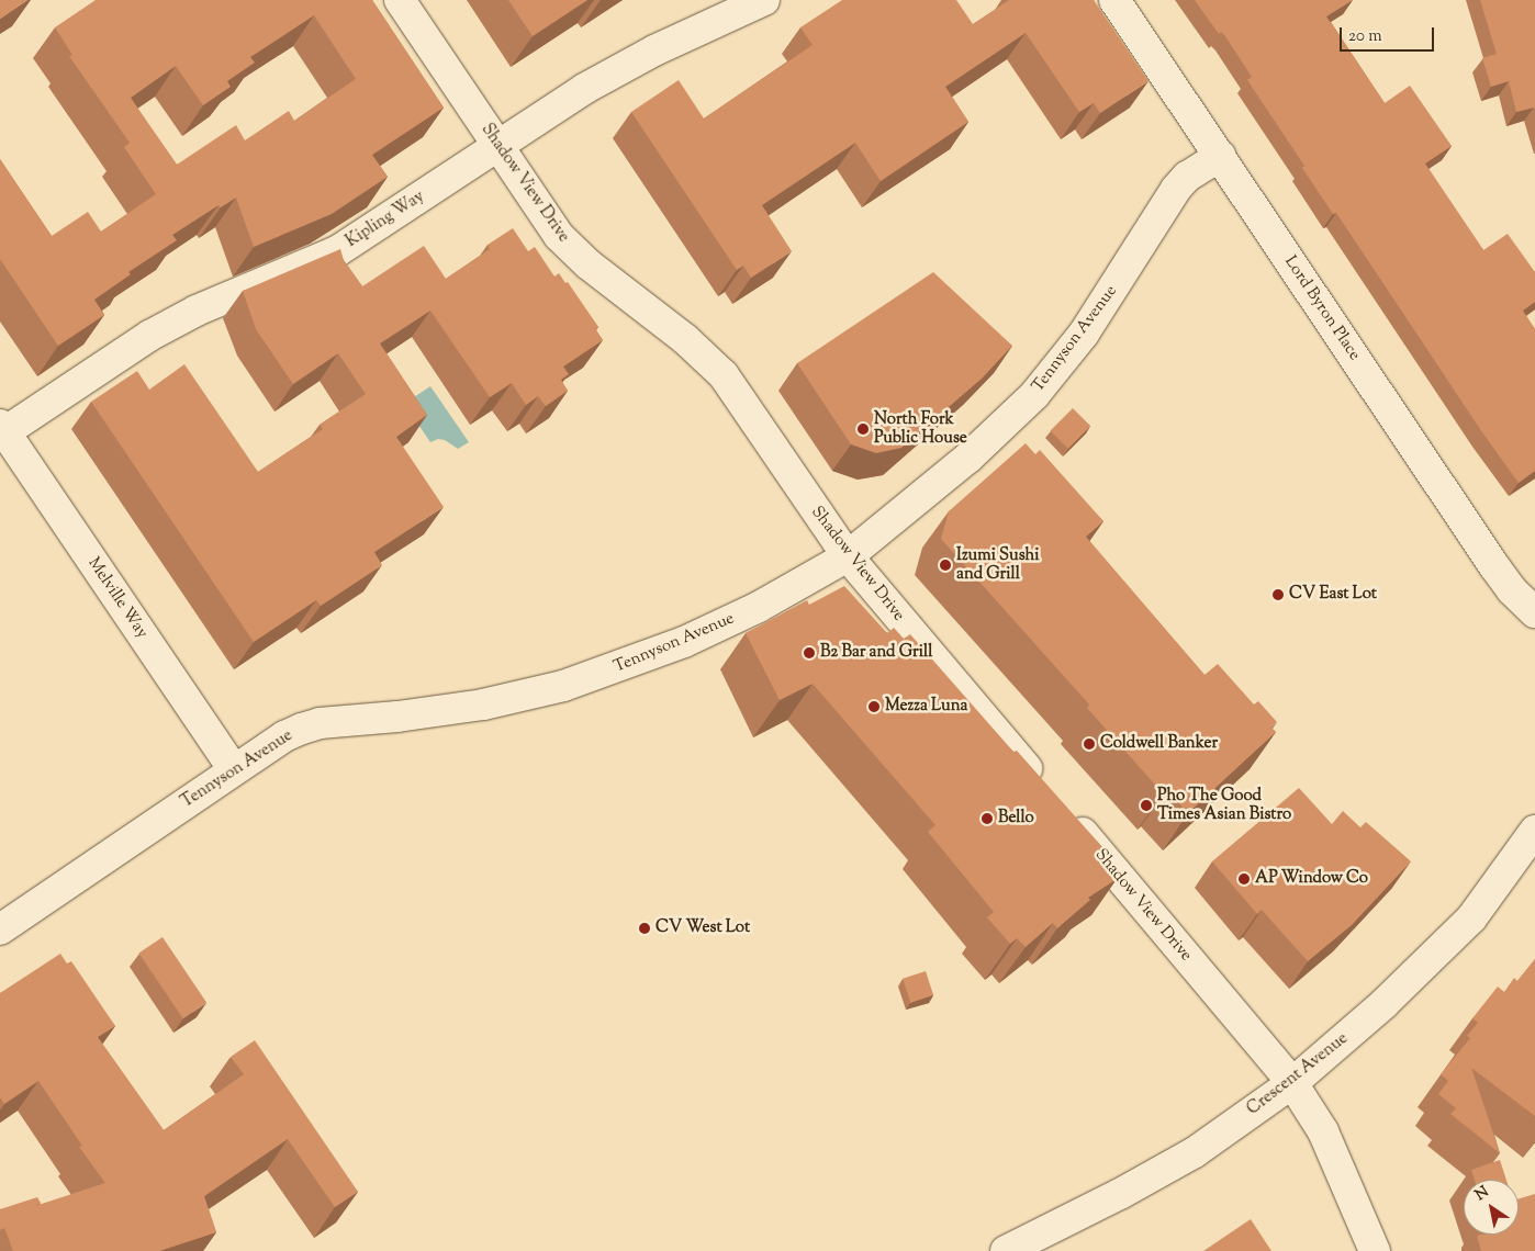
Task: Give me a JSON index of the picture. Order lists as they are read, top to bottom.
{
  "streets": {
    "street": [
      "Shadow View Drive",
      "Kipling Way",
      "Lord Byron Place",
      "Tennyson Avenue",
      "Melville Way",
      "Crescent Avenue"
    ]
  },
  "crossings": [
    ["Shadow View Drive", "Kipling Way"],
    ["Shadow View Drive", "Tennyson Avenue"],
    ["Shadow View Drive", "Crescent Avenue"],
    ["Kipling Way", "Melville Way"],
    ["Lord Byron Place", "Tennyson Avenue"],
    ["Tennyson Avenue", "Melville Way"]
  ],
  "places": [
    "North Fork Public House",
    "Izumi Sushi and Grill",
    "CV East Lot",
    "B2 Bar and Grill",
    "Mezza Luna",
    "Coldwell Banker",
    "Pho The Good Times Asian Bistro",
    "Bello",
    "AP Window Co",
    "CV West Lot"
  ],
  "scale_bar": "20 m",
  "north": "top left"
}
